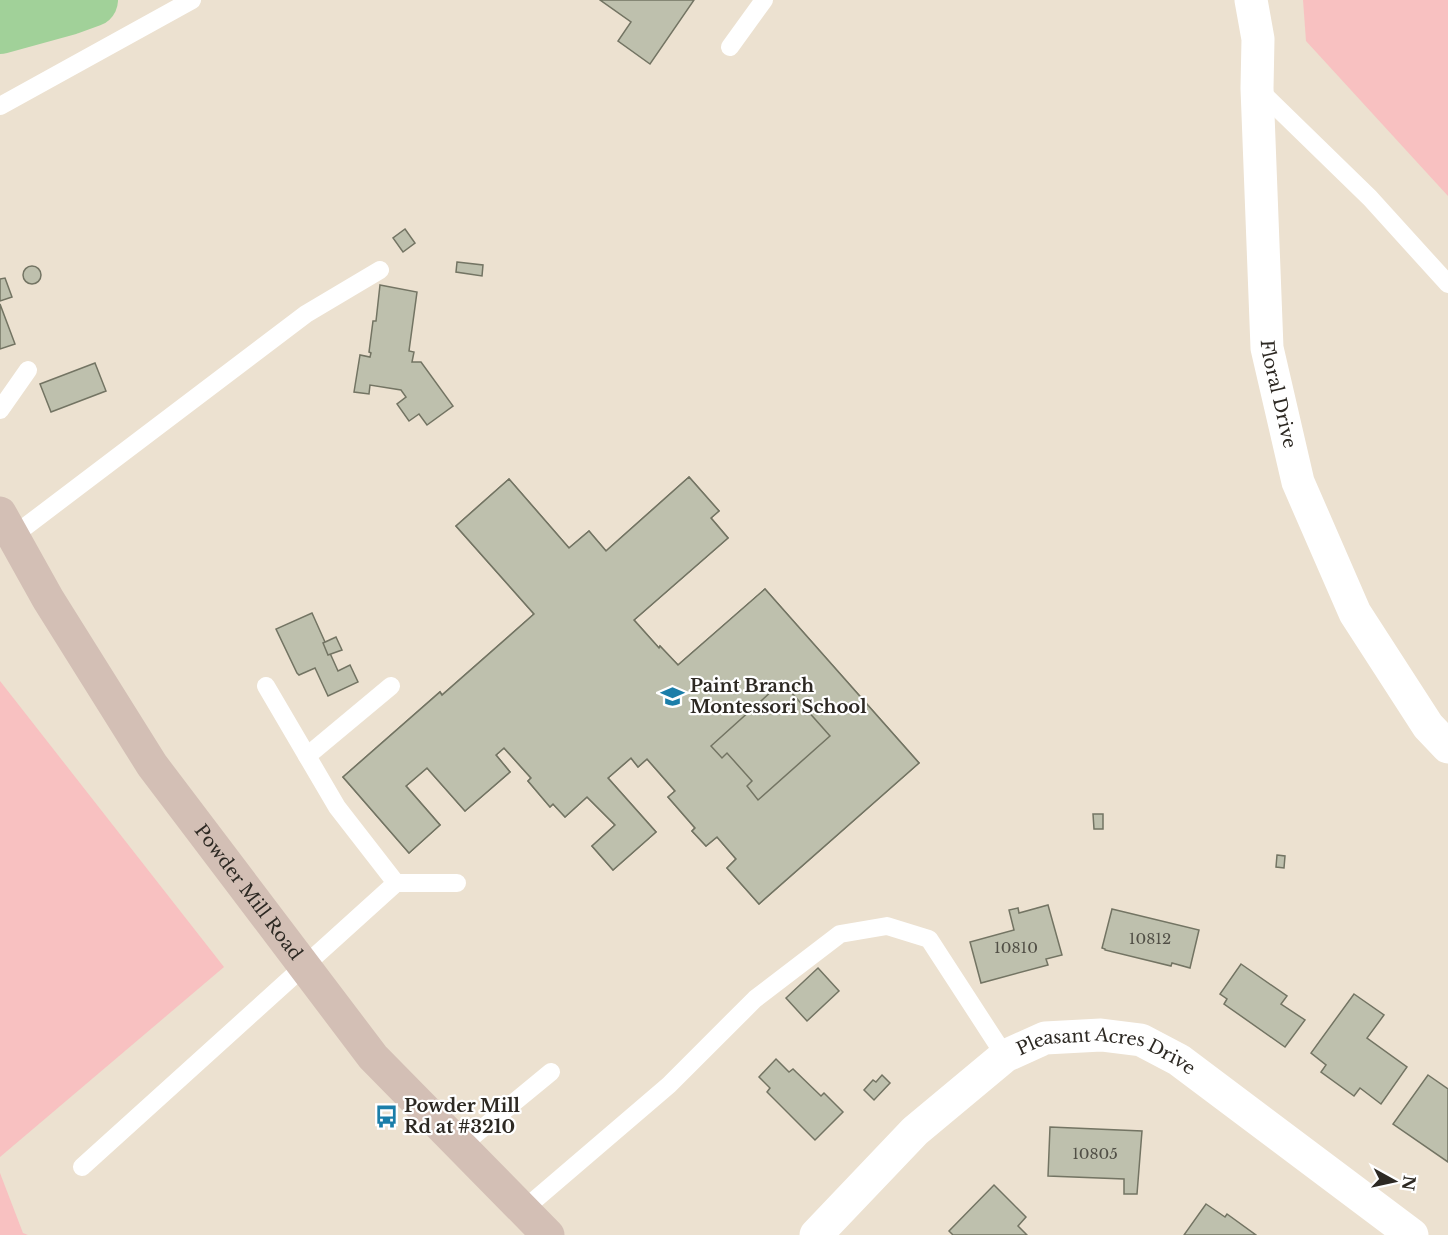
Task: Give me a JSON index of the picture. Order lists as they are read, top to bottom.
{
  "streets": {
    "main road": ["Powder Mill Road"],
    "street": ["Floral Drive", "Pleasant Acres Drive"]
  },
  "places": {
    "school or university": ["Paint Branch Montessori School"],
    "bus stop": ["Powder Mill Rd at #3210"]
  },
  "house_numbers": ["10812", "10810", "10805"],
  "north": "right"
}
